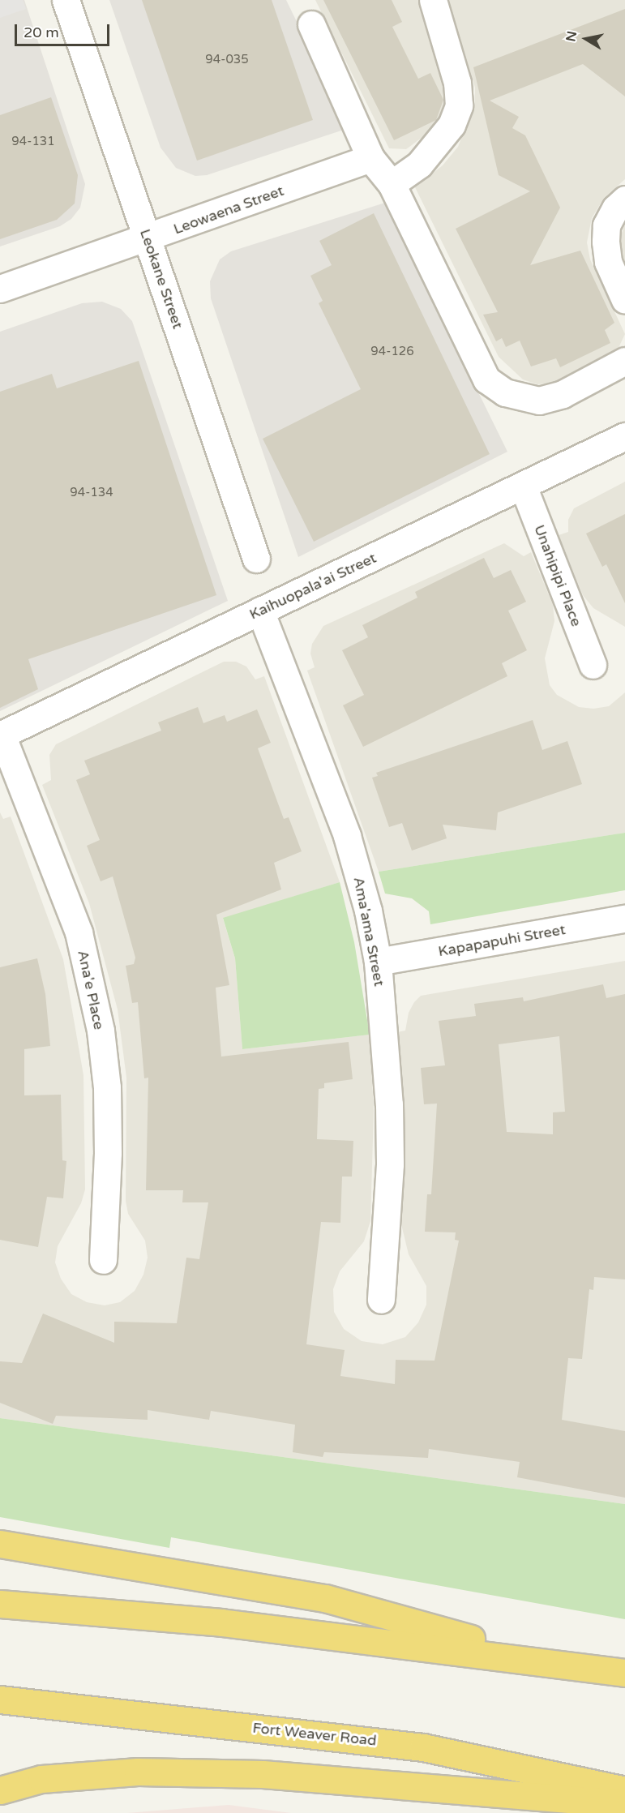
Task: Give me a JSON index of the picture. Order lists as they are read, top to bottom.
{
  "streets": {
    "highway": ["Fort Weaver Road"],
    "street": [
      "Leowaena Street",
      "Leokane Street",
      "Unahipipi Place",
      "Kaihuopala'ai Street",
      "Ama'ama Street",
      "Kapapapuhi Street",
      "Ana'e Place"
    ]
  },
  "crossings": [
    ["Leowaena Street", "Leokane Street"],
    ["Unahipipi Place", "Kaihuopala'ai Street"],
    ["Kaihuopala'ai Street", "Ama'ama Street"],
    ["Kaihuopala'ai Street", "Ana'e Place"],
    ["Ama'ama Street", "Kapapapuhi Street"]
  ],
  "house_numbers": [
    "94-035",
    "94-131",
    "94-126",
    "94-134"
  ],
  "scale_bar": "20 m",
  "north": "left"
}
